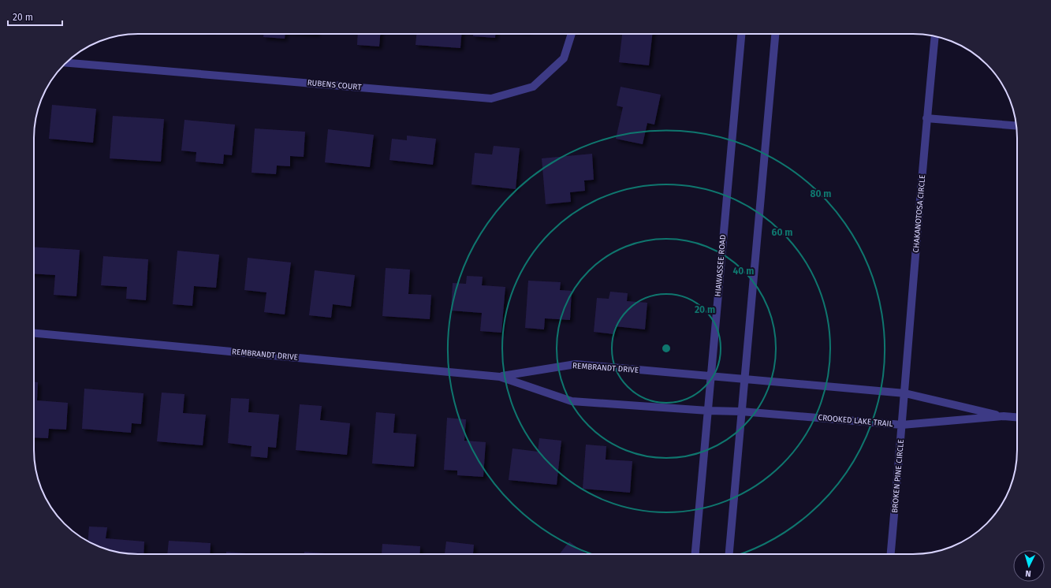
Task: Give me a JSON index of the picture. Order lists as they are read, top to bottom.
{
  "streets": {
    "street": [
      "RUBENS COURT",
      "CHAKANOTOSA CIRCLE",
      "HIAWASSEE ROAD",
      "REMBRANDT DRIVE",
      "CROOKED LAKE TRAIL",
      "BROKEN PINE CIRCLE"
    ]
  },
  "crossings": [
    ["CHAKANOTOSA CIRCLE", "CROOKED LAKE TRAIL"],
    ["CHAKANOTOSA CIRCLE", "BROKEN PINE CIRCLE"],
    ["HIAWASSEE ROAD", "REMBRANDT DRIVE"],
    ["HIAWASSEE ROAD", "CROOKED LAKE TRAIL"],
    ["REMBRANDT DRIVE", "CROOKED LAKE TRAIL"],
    ["CROOKED LAKE TRAIL", "BROKEN PINE CIRCLE"]
  ],
  "scale_bar": "20 m",
  "north": "bottom",
  "rings": [
    "80 m",
    "60 m",
    "40 m",
    "20 m"
  ]
}
